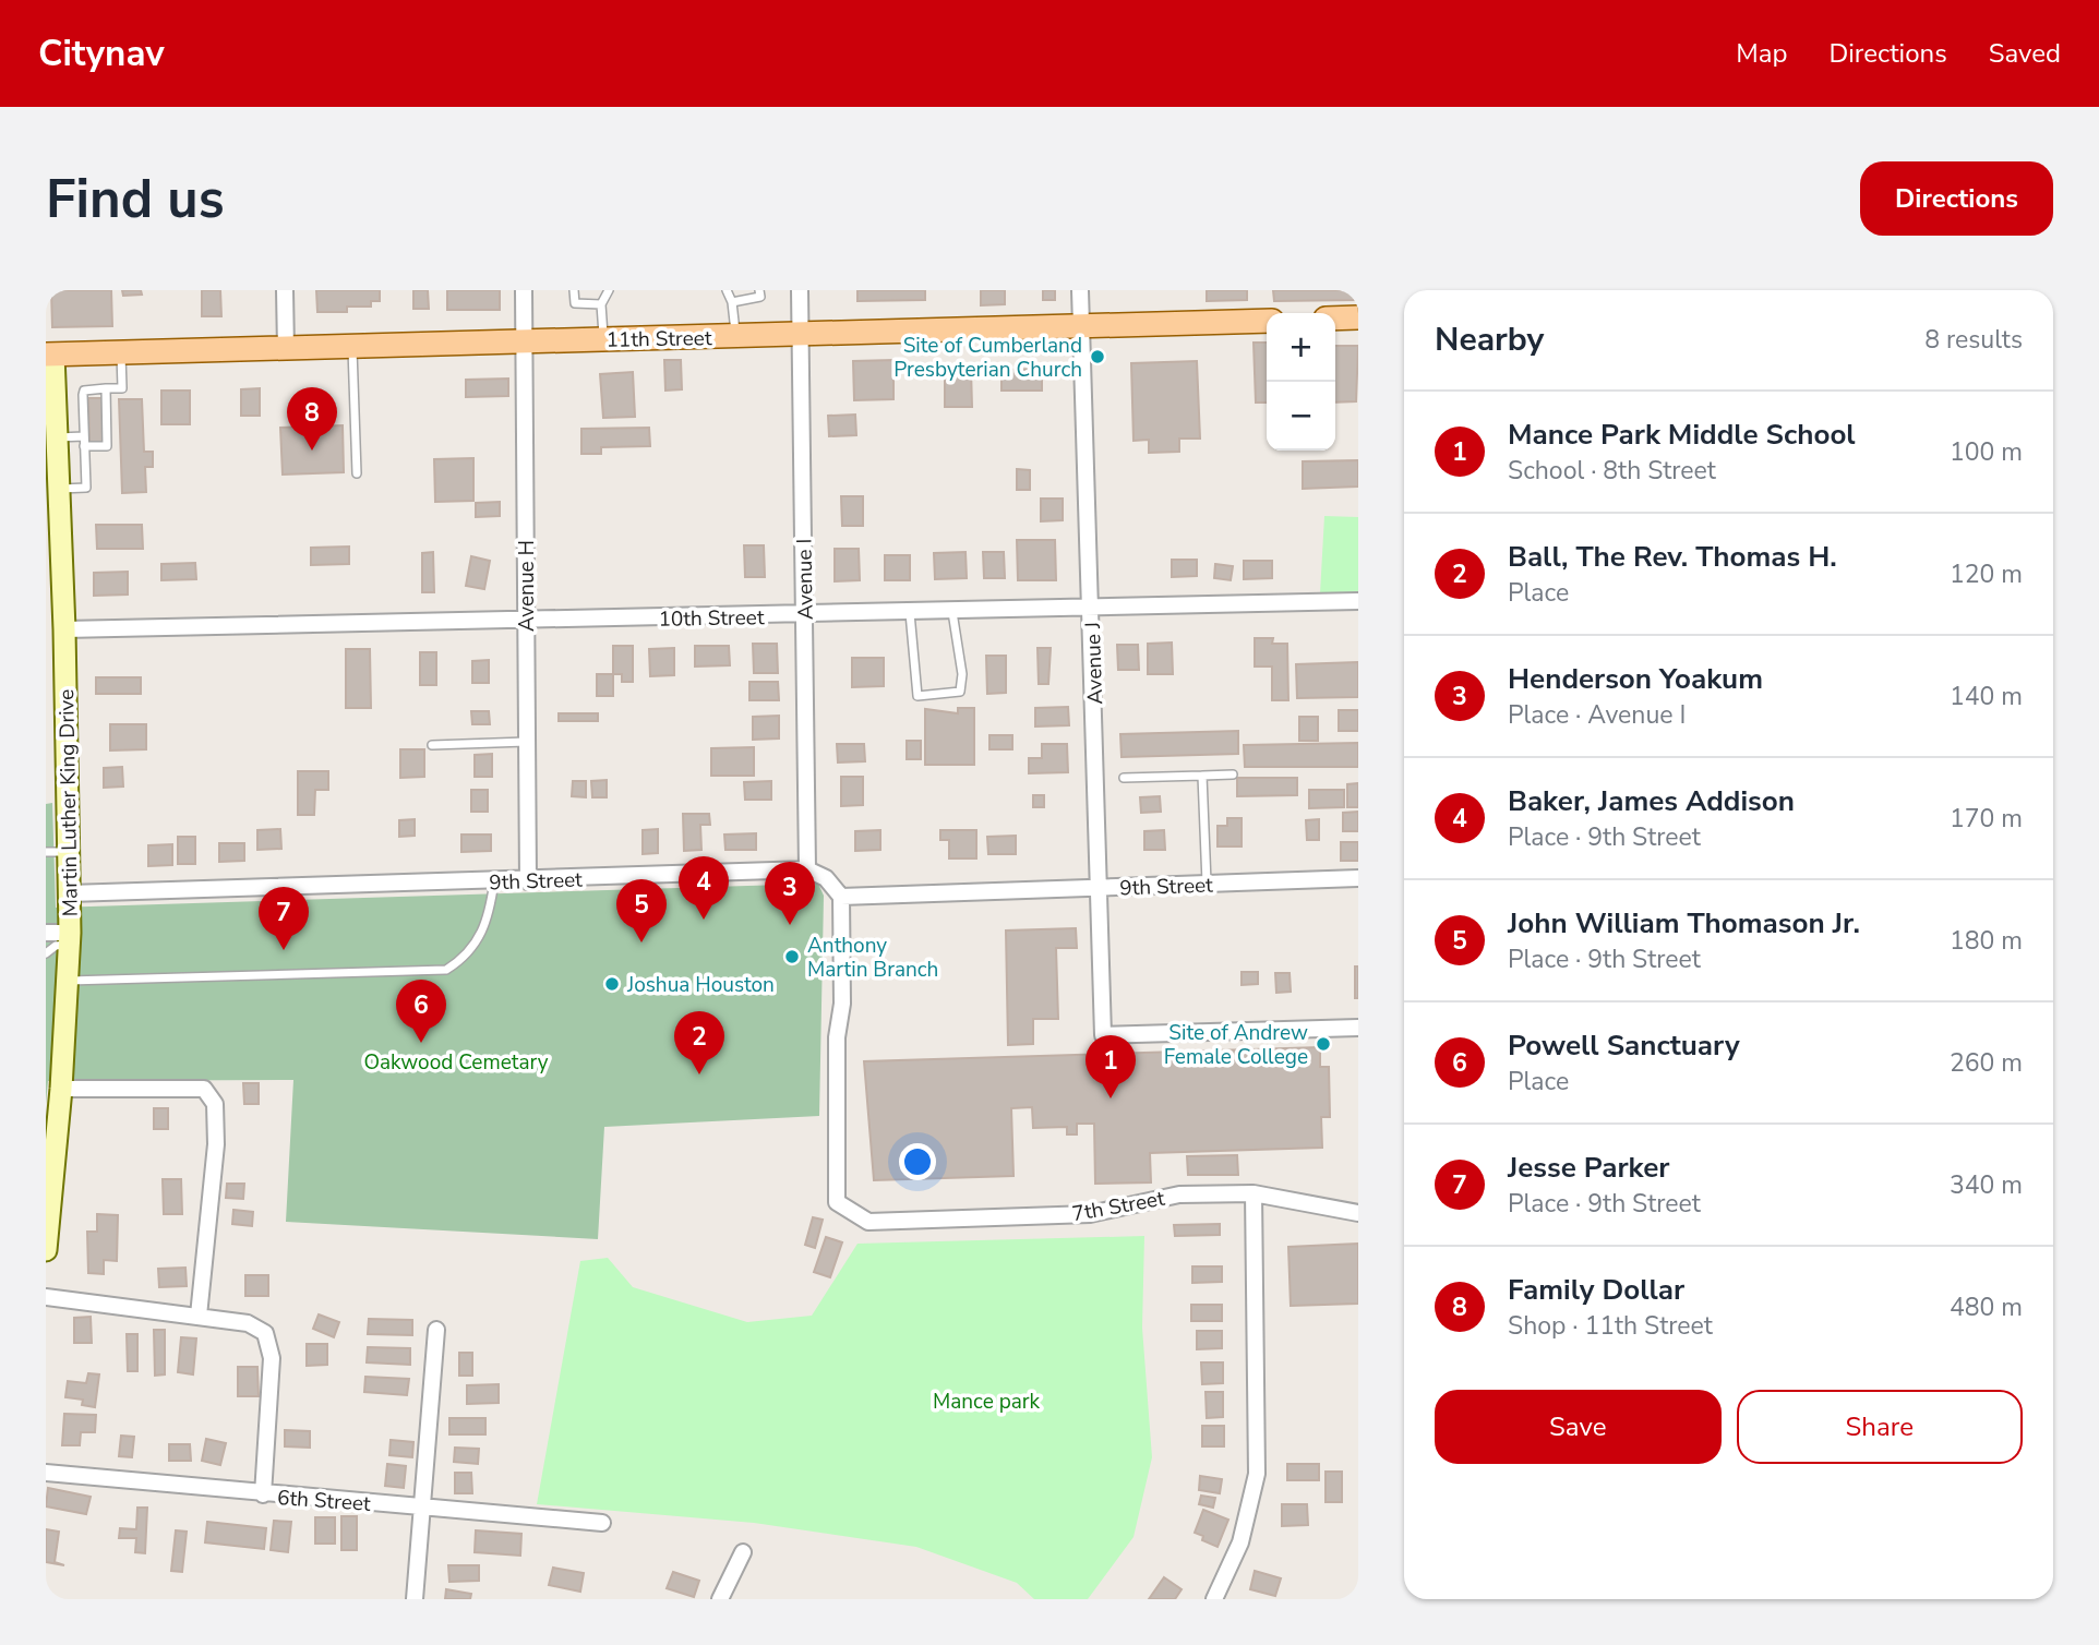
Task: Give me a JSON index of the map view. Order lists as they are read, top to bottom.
{
  "streets": {
    "main road": ["11th Street"],
    "street": [
      "Avenue I",
      "Avenue H",
      "10th Street",
      "Avenue J",
      "Martin Luther King Drive",
      "9th Street",
      "7th Street",
      "6th Street"
    ]
  },
  "crossings": [
    ["11th Street", "Avenue I"],
    ["11th Street", "Avenue H"],
    ["11th Street", "Avenue J"],
    ["11th Street", "Martin Luther King Drive"],
    ["Avenue I", "10th Street"],
    ["Avenue I", "9th Street"],
    ["Avenue H", "10th Street"],
    ["Avenue H", "9th Street"],
    ["10th Street", "Avenue J"],
    ["10th Street", "Martin Luther King Drive"],
    ["Avenue J", "9th Street"],
    ["Martin Luther King Drive", "9th Street"],
    ["9th Street", "7th Street"]
  ],
  "parks": ["Oakwood Cemetary", "Mance park"],
  "places": [
    "Site of Cumberland Presbyterian Church",
    "Anthony Martin Branch",
    "Joshua Houston",
    "Site of Andrew Female College"
  ],
  "page": {
    "header": "Citynav",
    "nav": ["Map", "Directions", "Saved"],
    "buttons": [
      "Directions",
      ["Save", "Share"]
    ],
    "title": "Find us",
    "heading": ["Nearby", "8 results"],
    "map_buttons": ["+", "−"],
    "pins": [
      "8",
      "4",
      "3",
      "5",
      "7",
      "6",
      "2",
      "1"
    ],
    "list": [
      {
        "mark": "1",
        "name": "Mance Park Middle School",
        "note": "School · 8th Street",
        "value": "100 m"
      },
      {
        "mark": "2",
        "name": "Ball, The Rev. Thomas H.",
        "note": "Place",
        "value": "120 m"
      },
      {
        "mark": "3",
        "name": "Henderson Yoakum",
        "note": "Place · Avenue I",
        "value": "140 m"
      },
      {
        "mark": "4",
        "name": "Baker, James Addison",
        "note": "Place · 9th Street",
        "value": "170 m"
      },
      {
        "mark": "5",
        "name": "John William Thomason Jr.",
        "note": "Place · 9th Street",
        "value": "180 m"
      },
      {
        "mark": "6",
        "name": "Powell Sanctuary",
        "note": "Place",
        "value": "260 m"
      },
      {
        "mark": "7",
        "name": "Jesse Parker",
        "note": "Place · 9th Street",
        "value": "340 m"
      },
      {
        "mark": "8",
        "name": "Family Dollar",
        "note": "Shop · 11th Street",
        "value": "480 m"
      }
    ]
  }
}
